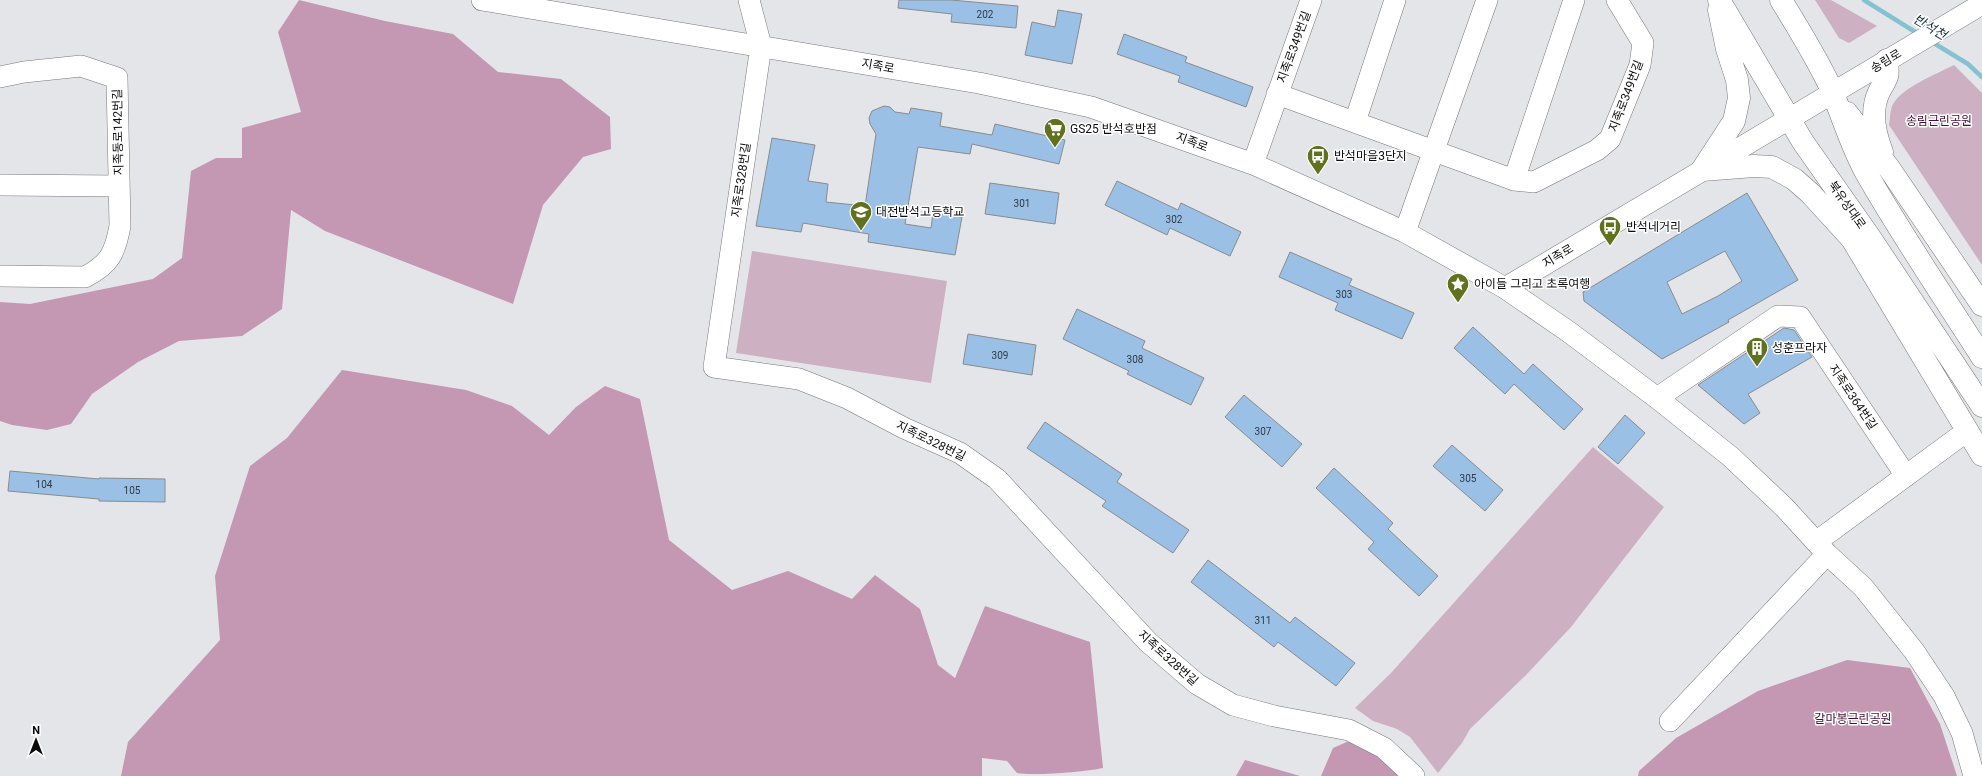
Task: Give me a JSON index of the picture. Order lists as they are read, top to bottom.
{
  "streets": {
    "main road": ["북유성대로"],
    "street": [
      "지족로349번길",
      "송림로",
      "지족로",
      "지족동로142번길",
      "지족로328번길",
      "지족로364번길"
    ]
  },
  "crossings": [
    ["지족로349번길", "지족로"],
    ["송림로", "지족로"],
    ["송림로", "북유성대로"],
    ["지족로", "지족로328번길"],
    ["지족로", "북유성대로"]
  ],
  "water": ["반석천"],
  "parks": ["송림근린공원", "갈마봉근린공원"],
  "places": {
    "supermarket": ["GS25 반석호반점"],
    "bus stop": ["반석마을3단지", "반석네거리"],
    "school or university": ["대전반석고등학교"],
    "place": ["아이들 그리고 초록여행"],
    "building": ["성훈프라자"]
  },
  "house_numbers": [
    "202",
    "301",
    "302",
    "303",
    "309",
    "308",
    "307",
    "305",
    "104",
    "105",
    "311"
  ],
  "north": "top"
}
